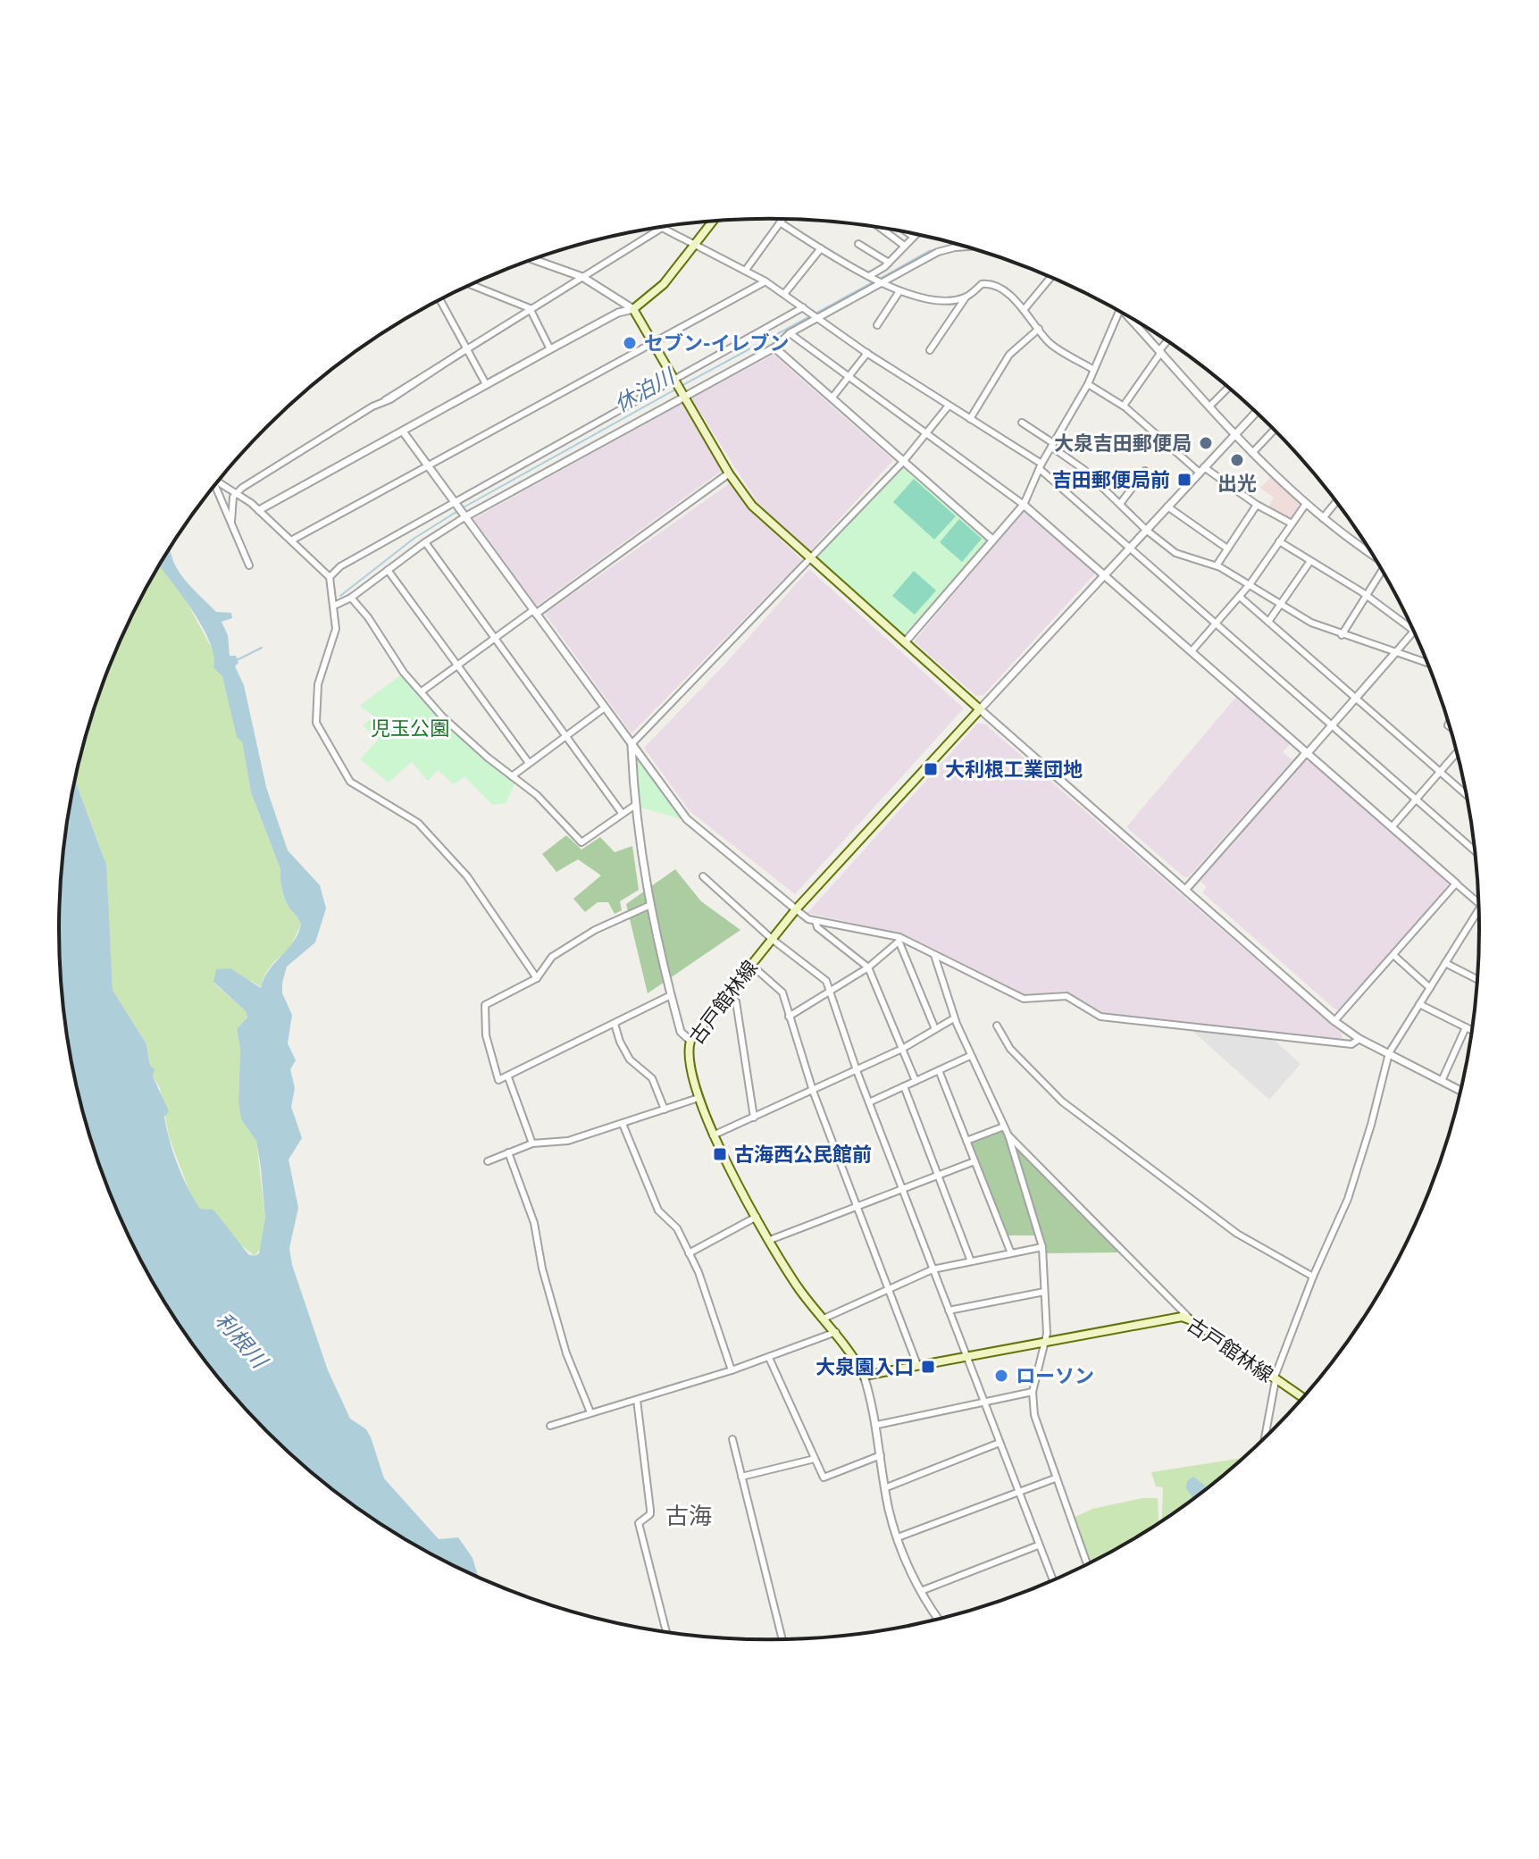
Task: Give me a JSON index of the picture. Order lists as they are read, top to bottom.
{
  "streets": {
    "main road": ["古戸館林線"]
  },
  "districts": ["古海"],
  "water": ["休泊川", "利根川"],
  "parks": ["児玉公園"],
  "places": {
    "other": [
      "セブン-イレブン",
      "大泉吉田郵便局",
      "出光",
      "ローソン"
    ],
    "transit": [
      "吉田郵便局前",
      "大利根工業団地",
      "古海西公民館前",
      "大泉園入口"
    ]
  }
}
